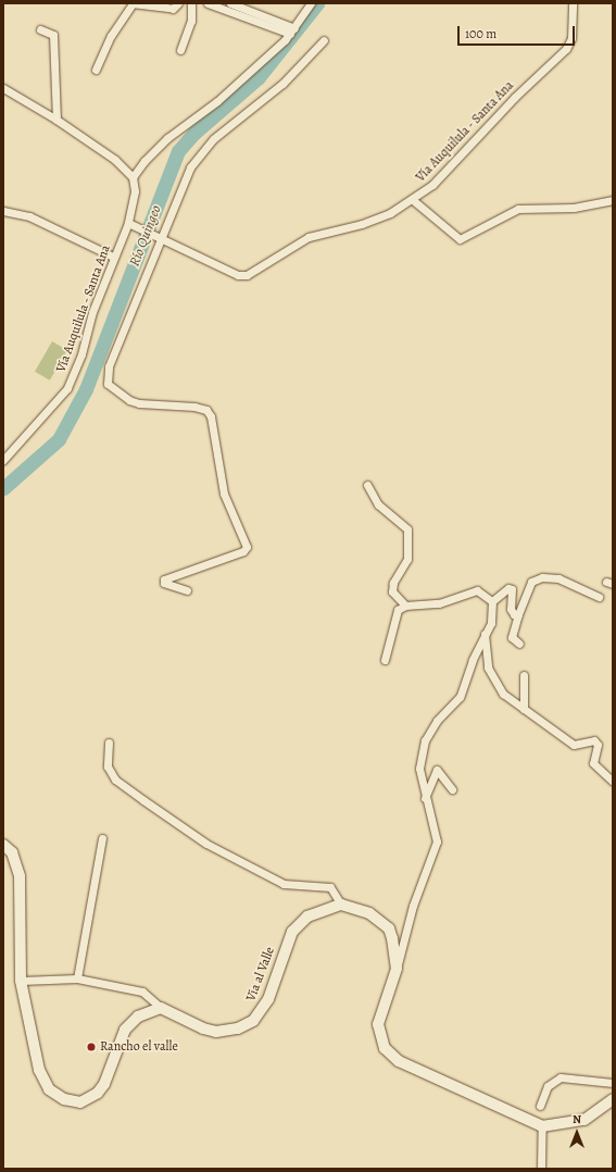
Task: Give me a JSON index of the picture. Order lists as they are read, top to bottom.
{
  "streets": {
    "main road": ["Via al Valle"],
    "street": ["Vía Auquilula - Santa Ana"]
  },
  "water": ["Río Quingeo"],
  "places": ["Rancho el valle"],
  "scale_bar": "100 m",
  "north": "top"
}
